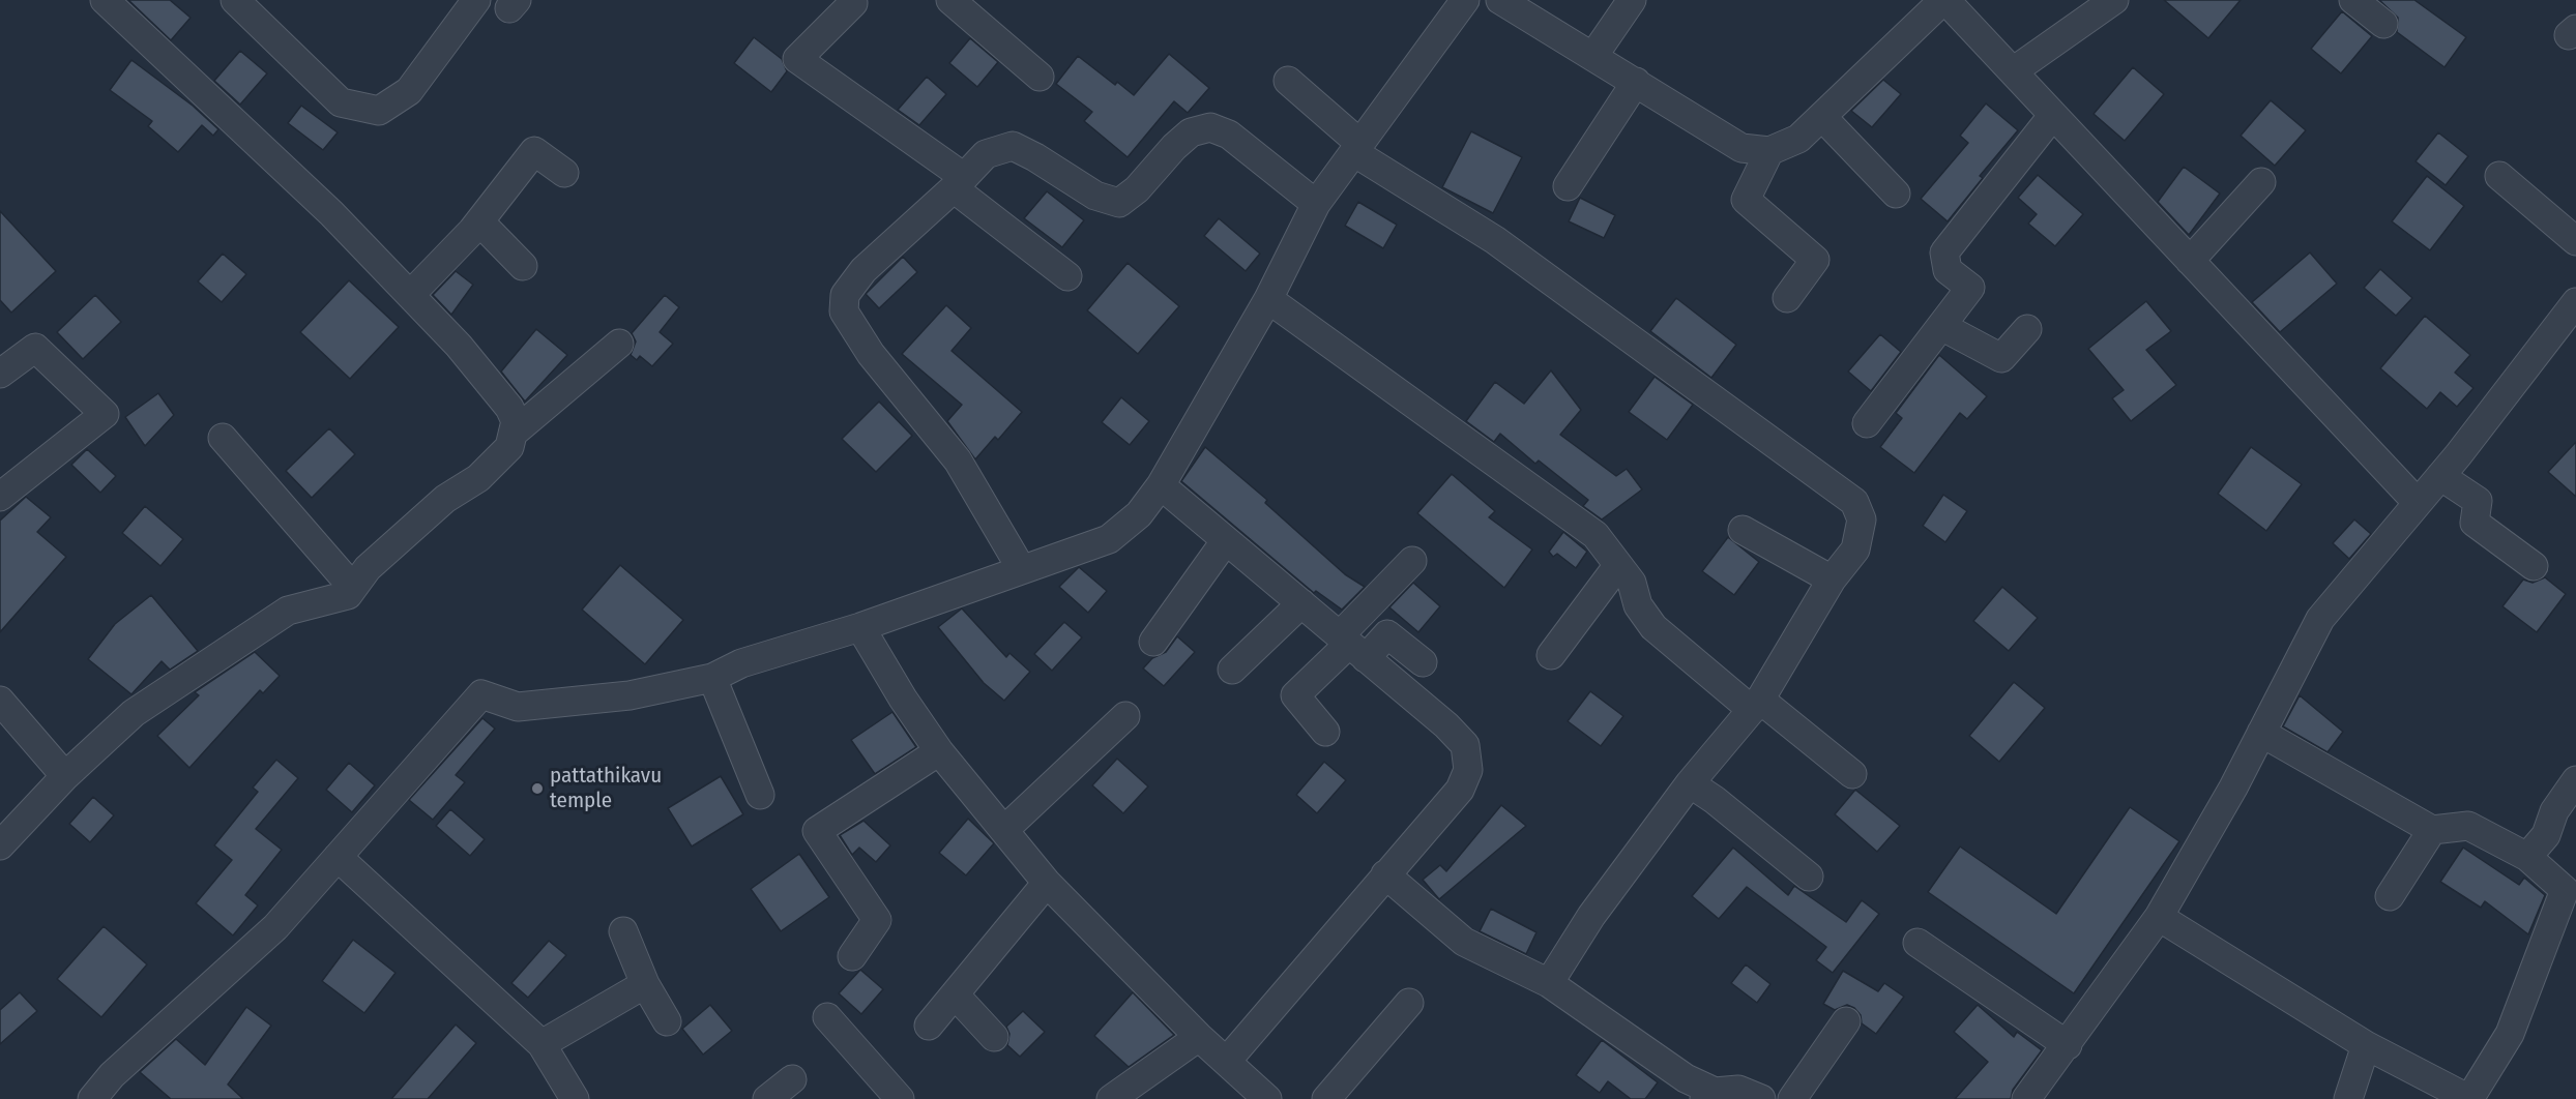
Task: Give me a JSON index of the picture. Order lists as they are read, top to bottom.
{
  "places": ["pattathikavu temple"]
}
